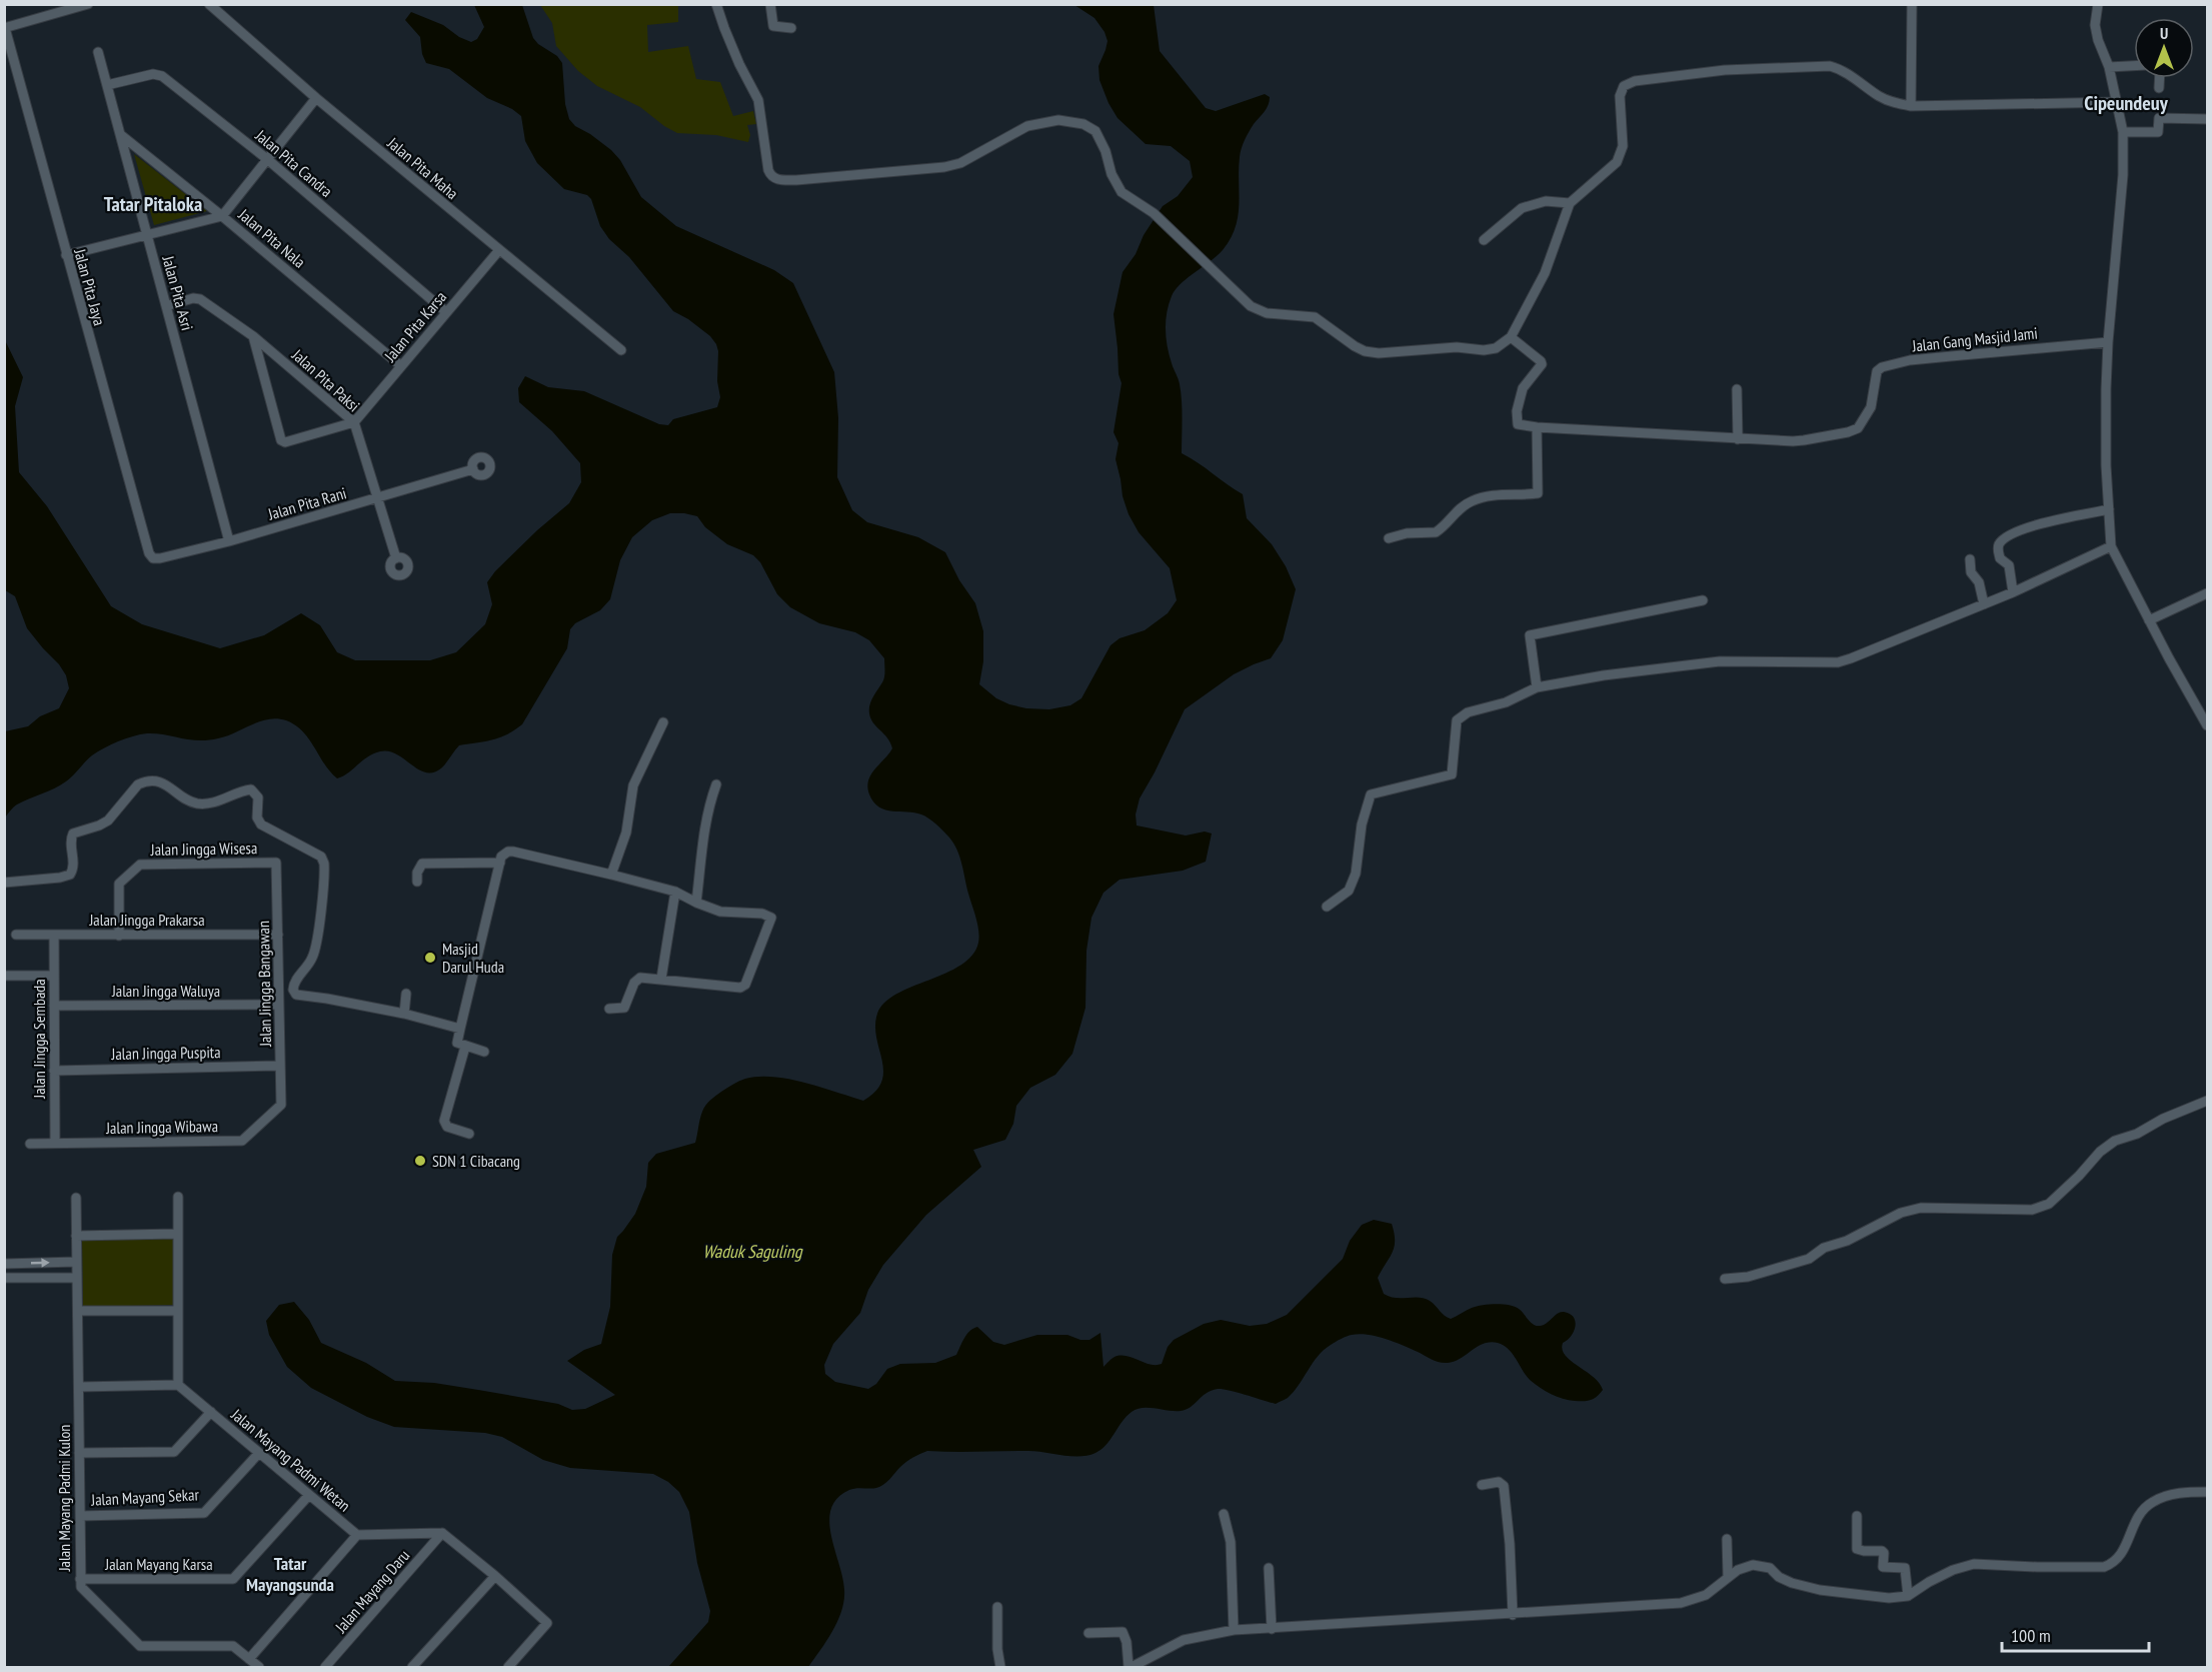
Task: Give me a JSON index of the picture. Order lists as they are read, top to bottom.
{
  "streets": {
    "street": [
      "Jalan Pita Candra",
      "Jalan Pita Maha",
      "Jalan Pita Nala",
      "Jalan Pita Jaya",
      "Jalan Pita Asri",
      "Jalan Pita Karsa",
      "Jalan Gang Masjid Jami",
      "Jalan Pita Paksi",
      "Jalan Pita Rani",
      "Jalan Jingga Wisesa",
      "Jalan Jingga Prakarsa",
      "Jalan Jingga Bangawan",
      "Jalan Jingga Waluya",
      "Jalan Jingga Sembada",
      "Jalan Jingga Puspita",
      "Jalan Jingga Wibawa",
      "Jalan Mayang Padmi Wetan",
      "Jalan Mayang Sekar",
      "Jalan Mayang Padmi Kulon",
      "Jalan Mayang Karsa",
      "Jalan Mayang Daru"
    ]
  },
  "crossings": [
    ["Jalan Pita Candra", "Jalan Pita Asri"],
    ["Jalan Pita Candra", "Jalan Pita Karsa"],
    ["Jalan Pita Maha", "Jalan Pita Karsa"],
    ["Jalan Pita Nala", "Jalan Pita Asri"],
    ["Jalan Pita Nala", "Jalan Pita Karsa"],
    ["Jalan Pita Jaya", "Jalan Pita Rani"],
    ["Jalan Pita Asri", "Jalan Pita Paksi"],
    ["Jalan Pita Asri", "Jalan Pita Rani"],
    ["Jalan Pita Karsa", "Jalan Pita Paksi"],
    ["Jalan Jingga Wisesa", "Jalan Jingga Prakarsa"],
    ["Jalan Jingga Wisesa", "Jalan Jingga Bangawan"],
    ["Jalan Jingga Prakarsa", "Jalan Jingga Bangawan"],
    ["Jalan Jingga Prakarsa", "Jalan Jingga Sembada"],
    ["Jalan Jingga Bangawan", "Jalan Jingga Waluya"],
    ["Jalan Jingga Bangawan", "Jalan Jingga Puspita"],
    ["Jalan Jingga Bangawan", "Jalan Jingga Wibawa"],
    ["Jalan Jingga Waluya", "Jalan Jingga Sembada"],
    ["Jalan Jingga Sembada", "Jalan Jingga Puspita"],
    ["Jalan Jingga Sembada", "Jalan Jingga Wibawa"],
    ["Jalan Mayang Padmi Wetan", "Jalan Mayang Sekar"],
    ["Jalan Mayang Padmi Wetan", "Jalan Mayang Karsa"],
    ["Jalan Mayang Sekar", "Jalan Mayang Padmi Kulon"],
    ["Jalan Mayang Padmi Kulon", "Jalan Mayang Karsa"]
  ],
  "districts": ["Cipeundeuy", "Tatar Pitaloka", "Tatar Mayangsunda"],
  "water": ["Waduk Saguling"],
  "places": ["Masjid Darul Huda", "SDN 1 Cibacang"],
  "scale_bar": "100 m",
  "north": "top"
}
